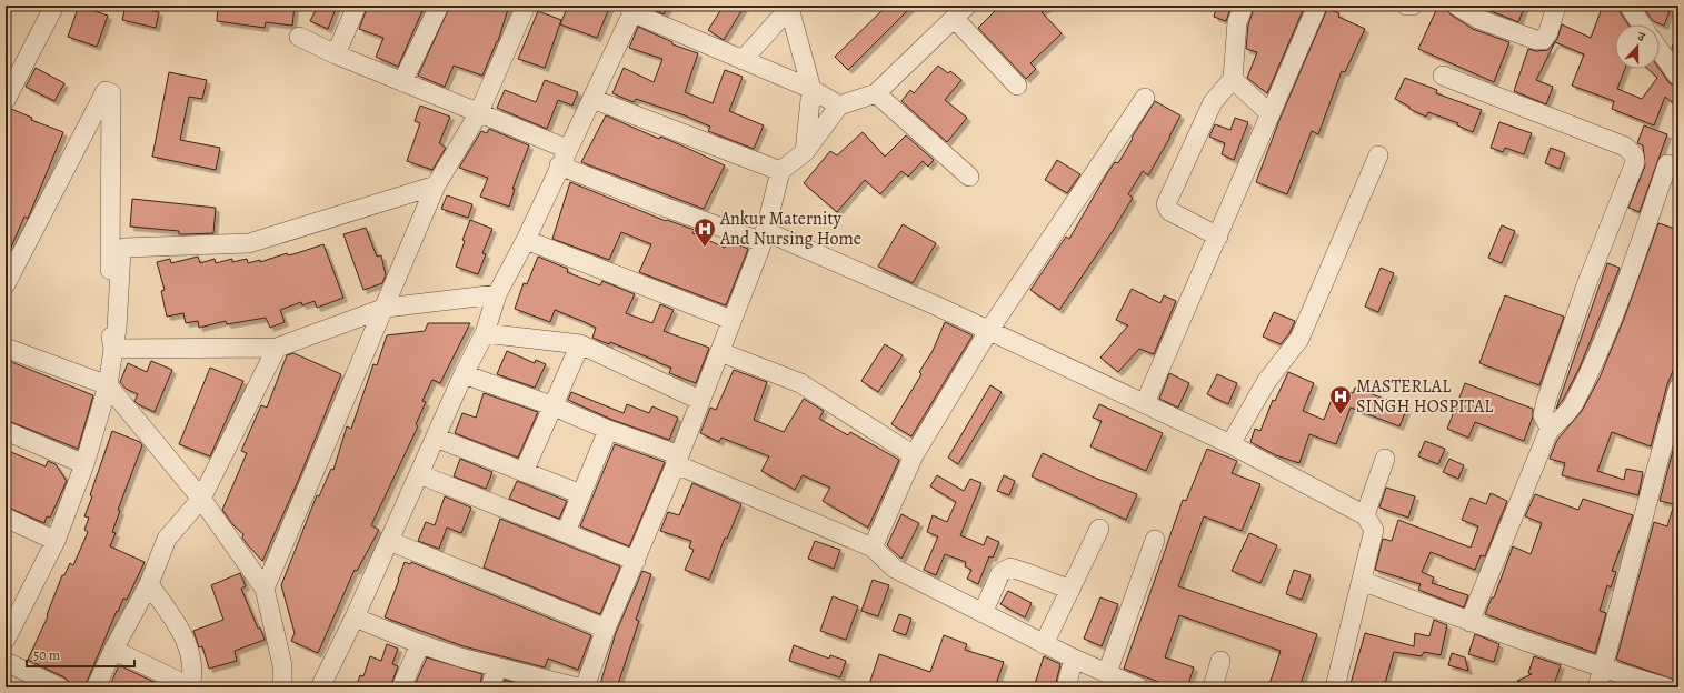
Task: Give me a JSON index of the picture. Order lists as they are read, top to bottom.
{
  "places": {
    "hospital": ["Ankur Maternity And Nursing Home", "MASTERLAL SINGH HOSPITAL"]
  },
  "scale_bar": "50 m",
  "north": "top"
}
